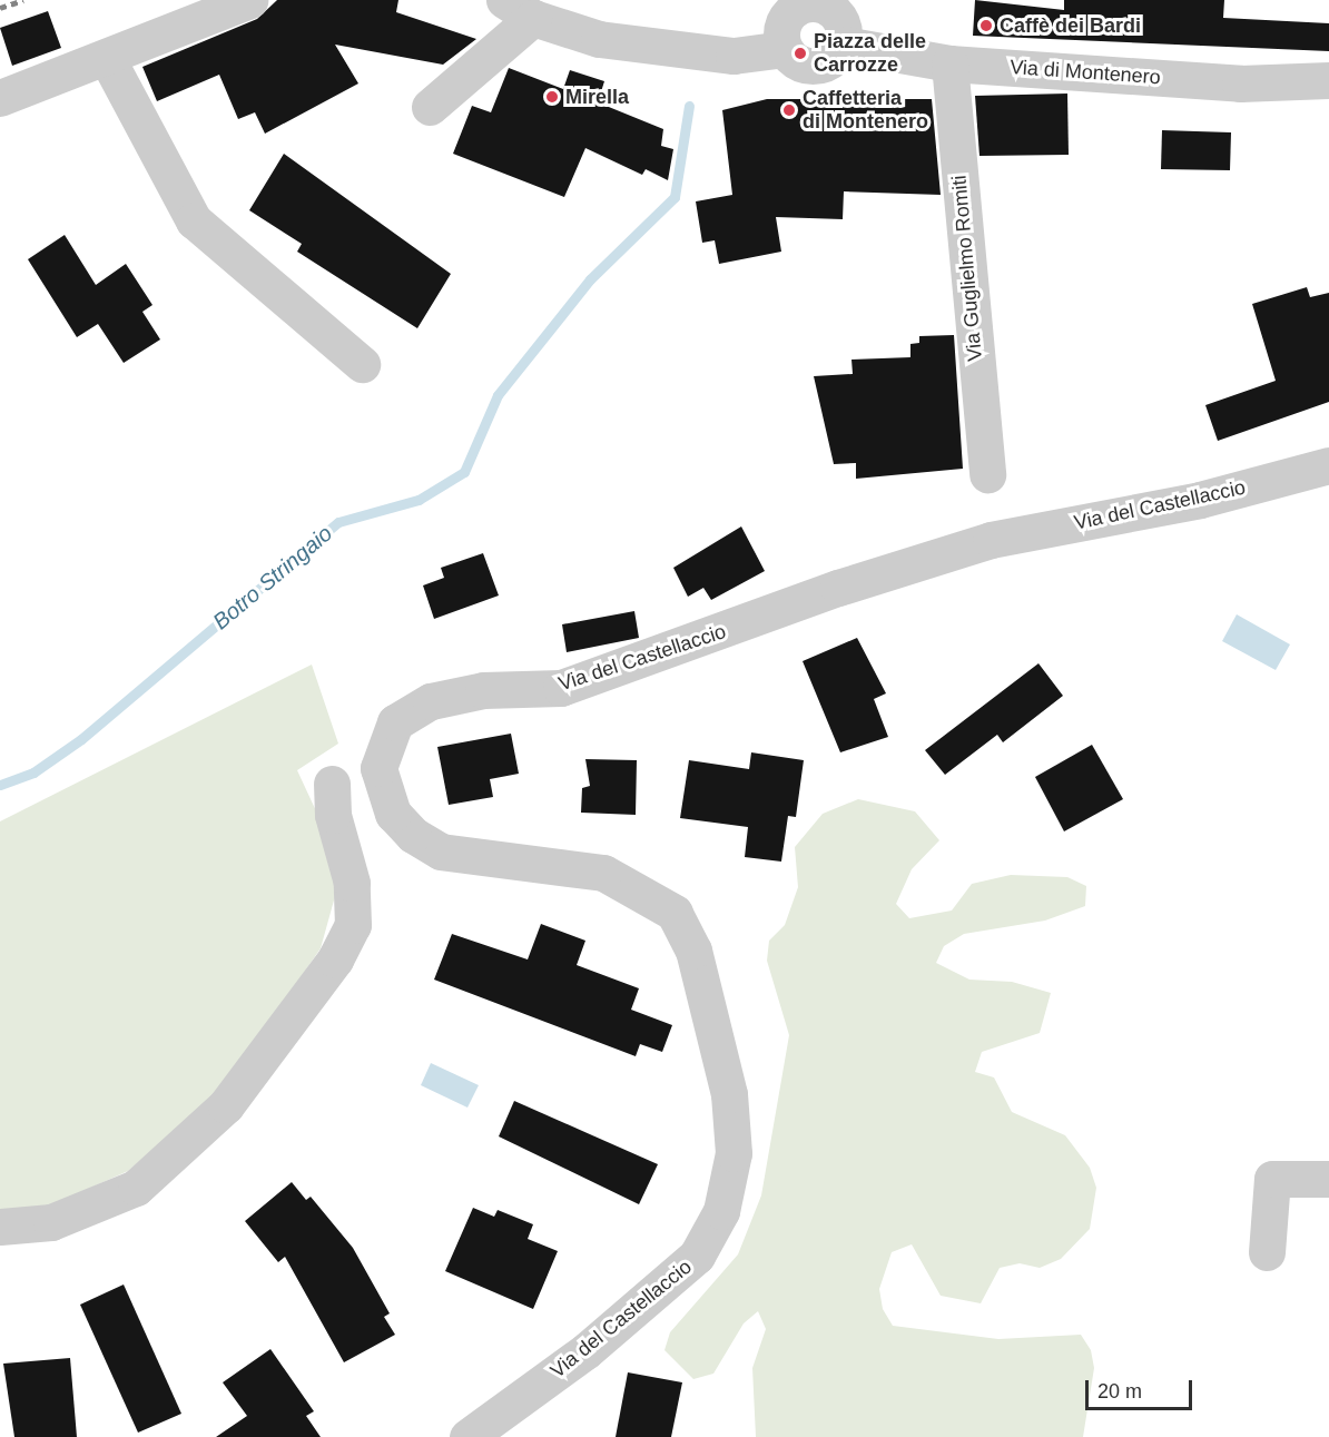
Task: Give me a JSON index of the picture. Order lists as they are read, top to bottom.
{
  "streets": {
    "street": ["Via di Montenero", "Via Guglielmo Romiti", "Via del Castellaccio"]
  },
  "crossings": [
    ["Via di Montenero", "Via Guglielmo Romiti"]
  ],
  "water": ["Botro Stringaio"],
  "places": [
    "Caffè dei Bardi",
    "Piazza delle Carrozze",
    "Mirella",
    "Caffetteria di Montenero"
  ],
  "scale_bar": "20 m"
}
